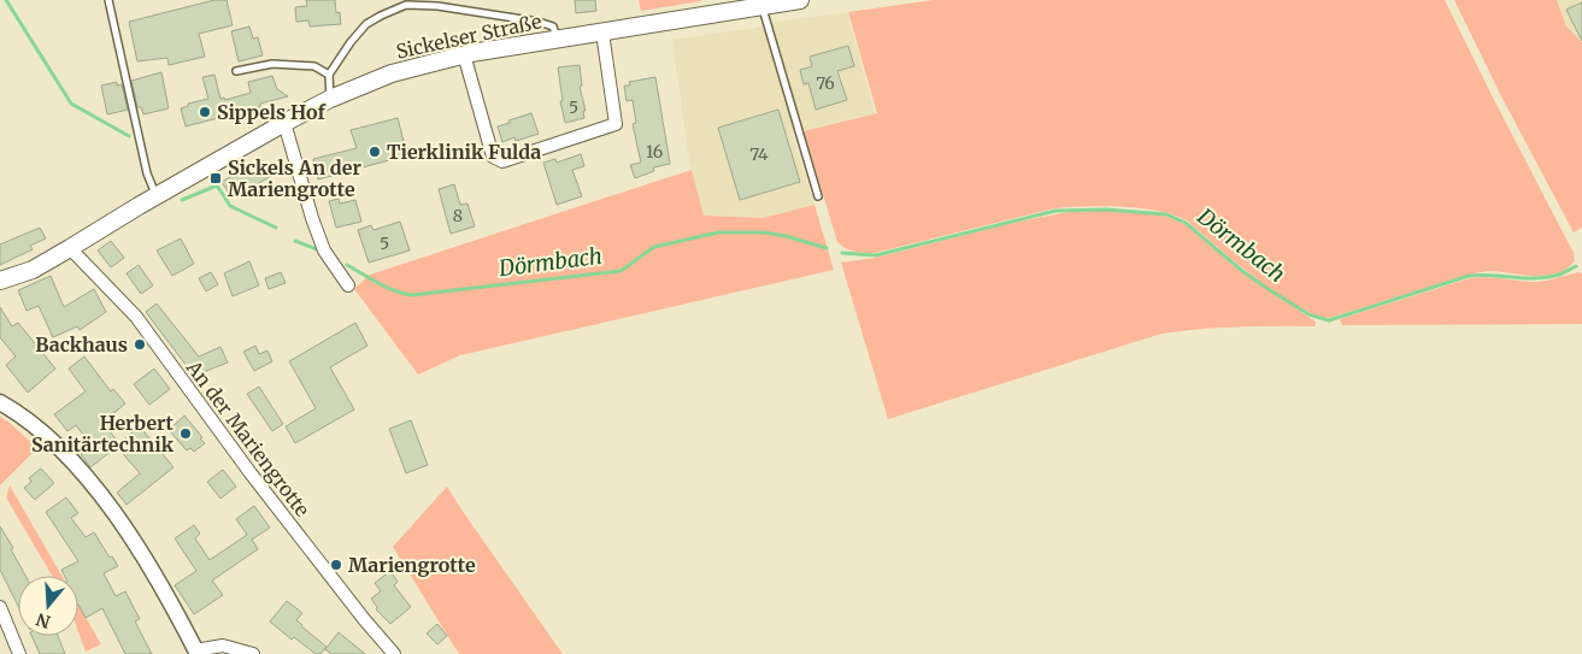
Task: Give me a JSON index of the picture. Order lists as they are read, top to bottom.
{
  "streets": {
    "main road": ["Sickelser Straße"],
    "street": ["An der Mariengrotte"]
  },
  "crossings": [
    ["Sickelser Straße", "An der Mariengrotte"]
  ],
  "water": ["Dörmbach"],
  "places": {
    "other": [
      "Sippels Hof",
      "Tierklinik Fulda",
      "Backhaus",
      "Herbert Sanitärtechnik",
      "Mariengrotte"
    ],
    "transit": ["Sickels An der Mariengrotte"]
  },
  "house_numbers": [
    "76",
    "5",
    "16",
    "74",
    "8",
    "5"
  ],
  "north": "bottom"
}
